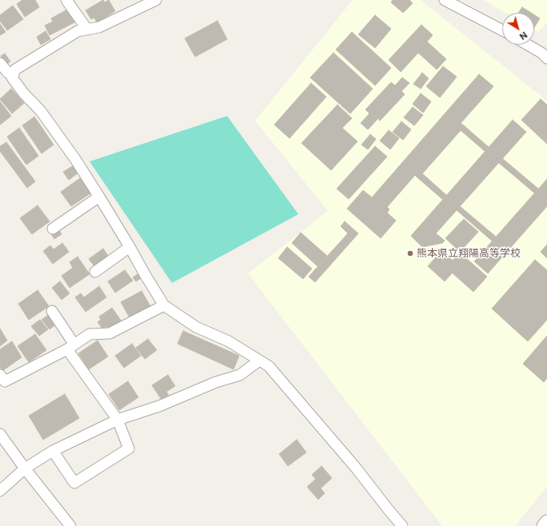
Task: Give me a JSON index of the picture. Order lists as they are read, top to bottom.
{
  "places": ["熊本県立翔陽高等学校"],
  "north": "bottom right"
}
